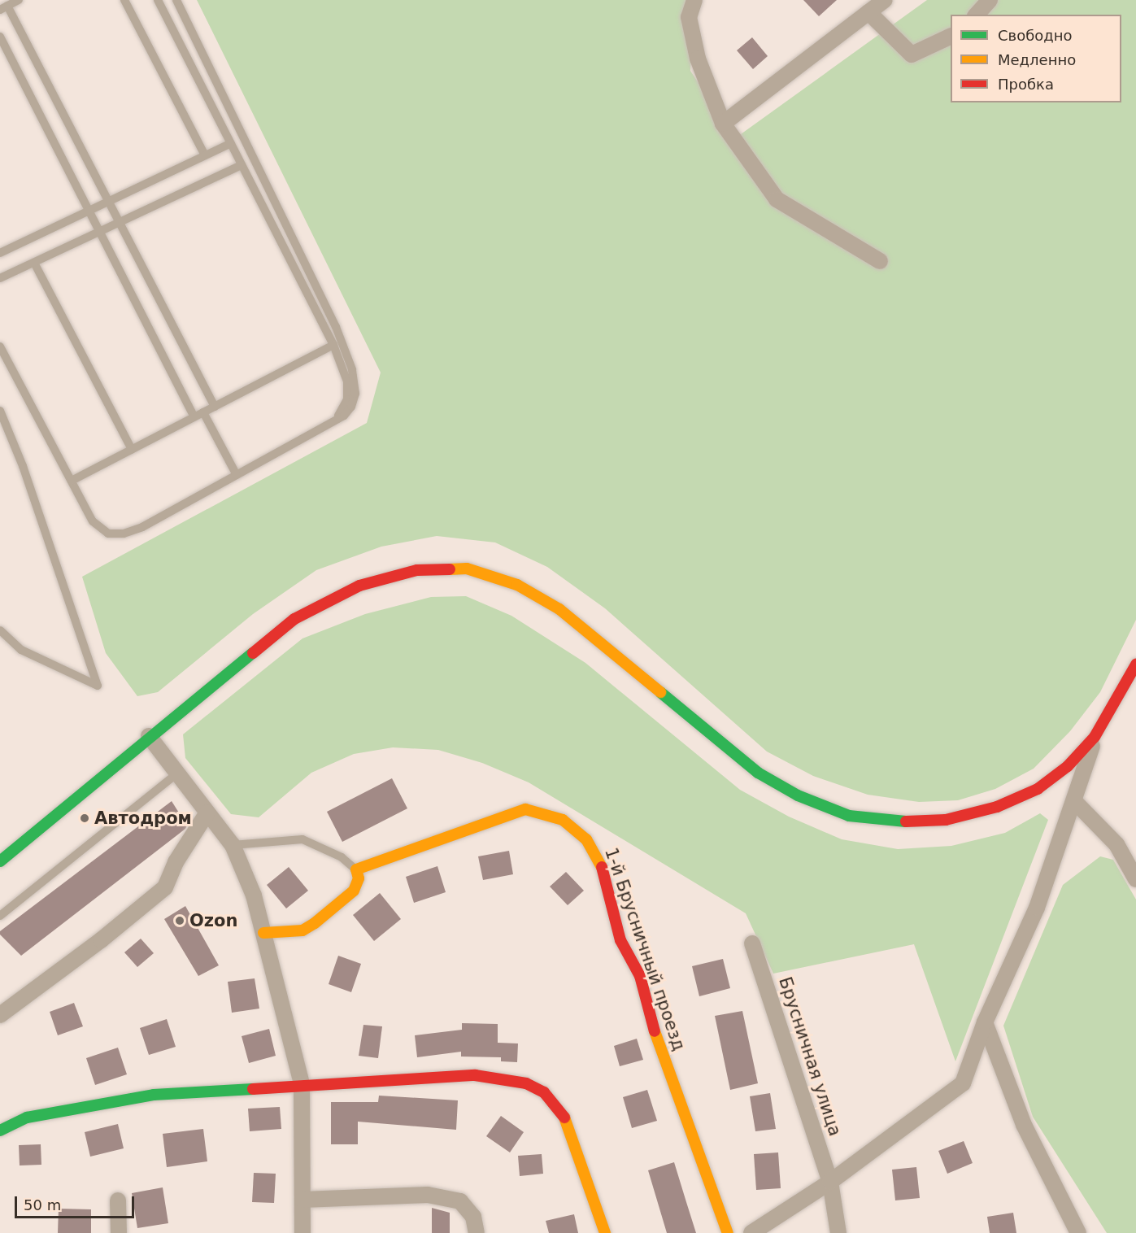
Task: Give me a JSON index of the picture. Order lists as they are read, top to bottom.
{
  "streets": {
    "street": ["1-й Брусничный проезд", "Брусничная улица"]
  },
  "places": ["Автодром", "Ozon"],
  "legend": ["Свободно", "Медленно", "Пробка"],
  "scale_bar": "50 m"
}
